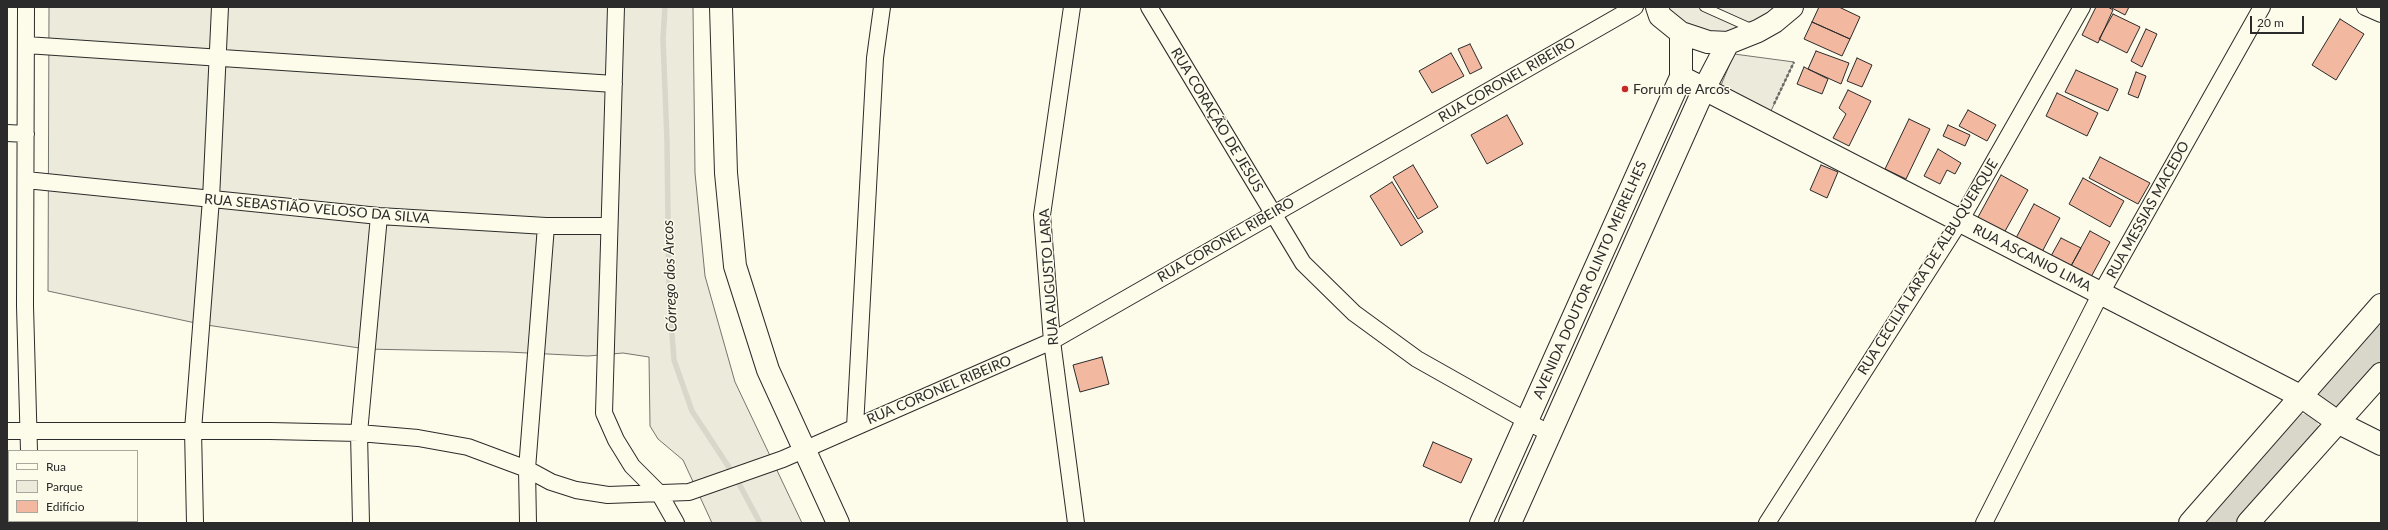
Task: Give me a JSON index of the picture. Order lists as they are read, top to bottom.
{
  "streets": {
    "street": [
      "RUA CORONEL RIBEIRO",
      "RUA CORAÇÃO DE JESUS",
      "RUA SEBASTIÃO VELOSO DA SILVA",
      "RUA MESSIAS MACEDO",
      "RUA ASCANIO LIMA",
      "RUA CECILIA LARA DE ALBUQUERQUE",
      "RUA AUGUSTO LARA",
      "AVENIDA DOUTOR OLINTO MEIRELHES"
    ]
  },
  "crossings": [
    ["RUA CORONEL RIBEIRO", "RUA CORAÇÃO DE JESUS"],
    ["RUA CORONEL RIBEIRO", "RUA AUGUSTO LARA"],
    ["RUA CORAÇÃO DE JESUS", "AVENIDA DOUTOR OLINTO MEIRELHES"],
    ["RUA MESSIAS MACEDO", "RUA ASCANIO LIMA"],
    ["RUA ASCANIO LIMA", "RUA CECILIA LARA DE ALBUQUERQUE"],
    ["RUA ASCANIO LIMA", "AVENIDA DOUTOR OLINTO MEIRELHES"]
  ],
  "water": ["Córrego dos Arcos"],
  "places": ["Forum de Arcos"],
  "legend": ["Rua", "Parque", "Edifício"],
  "scale_bar": "20 m"
}
